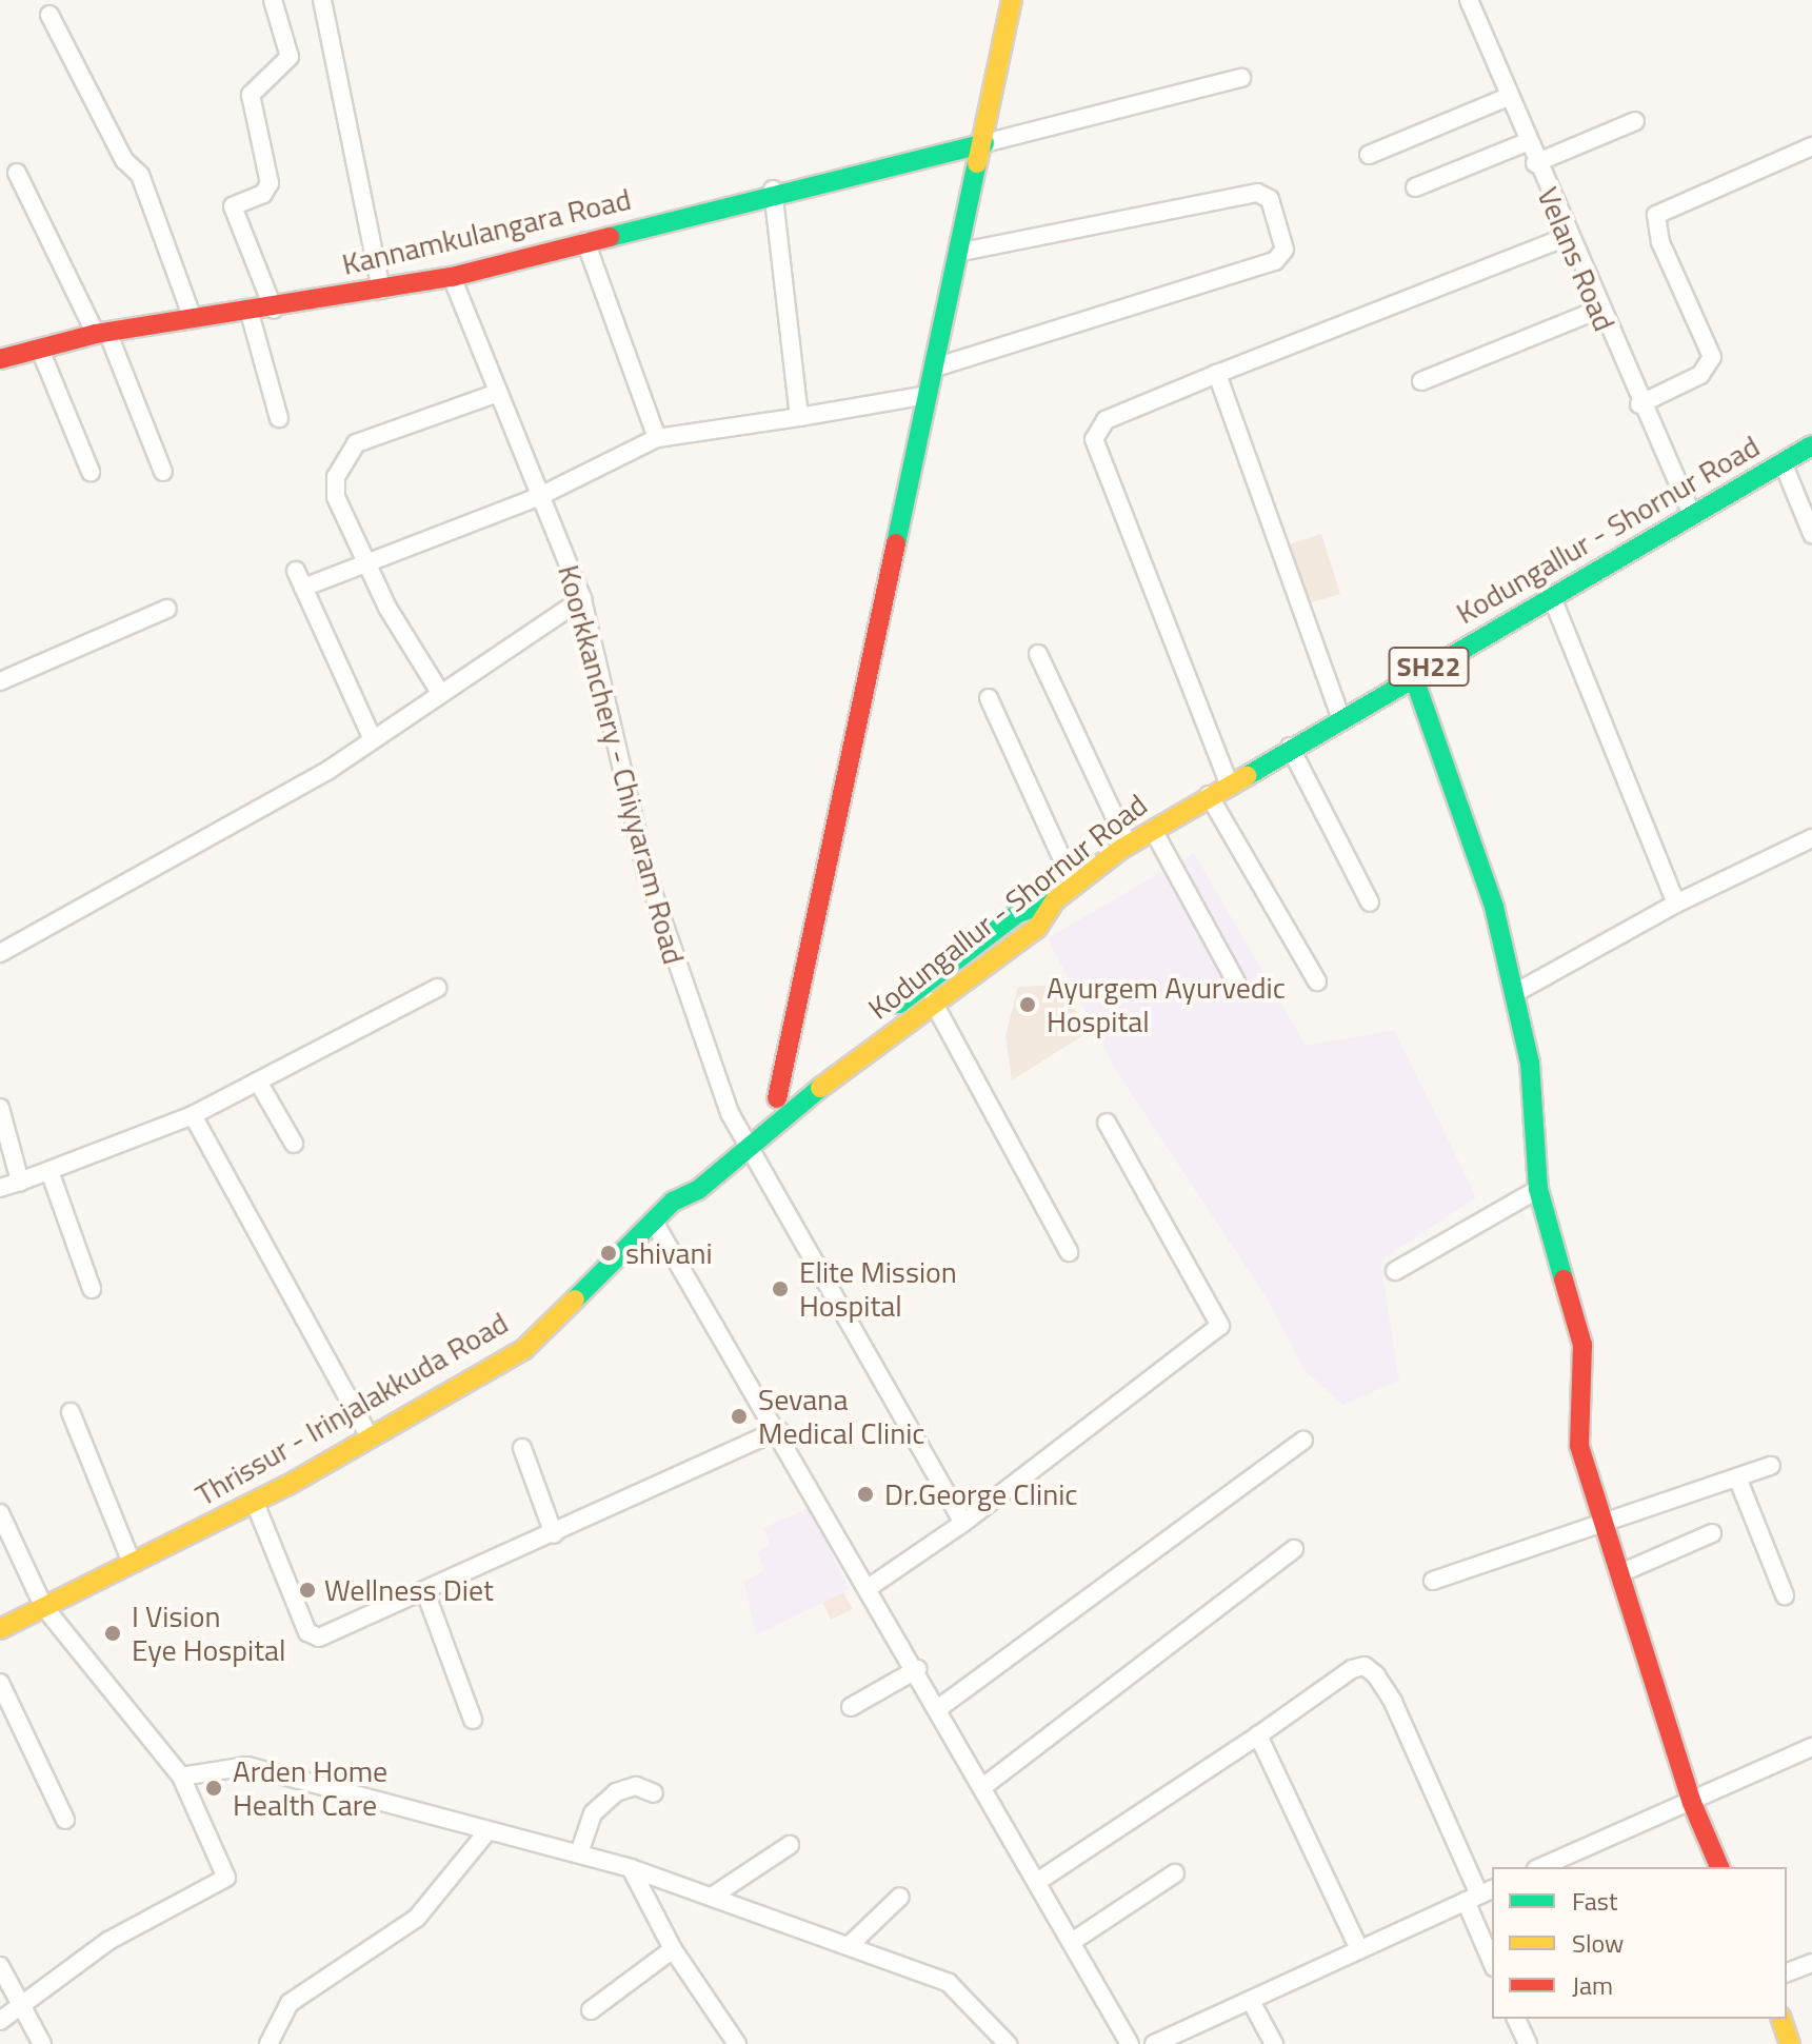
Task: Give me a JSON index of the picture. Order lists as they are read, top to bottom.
{
  "streets": {
    "main road": [
      "Kannamkulangara Road",
      "Kodungallur - Shornur Road",
      "SH22",
      "Thrissur - Irinjalakkuda Road"
    ],
    "street": ["Velans Road", "Koorkkanchery - Chiyyaram Road"]
  },
  "crossings": [
    ["Kannamkulangara Road", "Koorkkanchery - Chiyyaram Road"],
    ["Velans Road", "Kodungallur - Shornur Road"],
    ["Kodungallur - Shornur Road", "Koorkkanchery - Chiyyaram Road"],
    ["Kodungallur - Shornur Road", "Thrissur - Irinjalakkuda Road"],
    ["Koorkkanchery - Chiyyaram Road", "Thrissur - Irinjalakkuda Road"]
  ],
  "places": [
    "Ayurgem Ayurvedic Hospital",
    "shivani",
    "Elite Mission Hospital",
    "Sevana Medical Clinic",
    "Dr.George Clinic",
    "Wellness Diet",
    "I Vision Eye Hospital",
    "Arden Home Health Care"
  ],
  "legend": ["Fast", "Slow", "Jam"]
}
